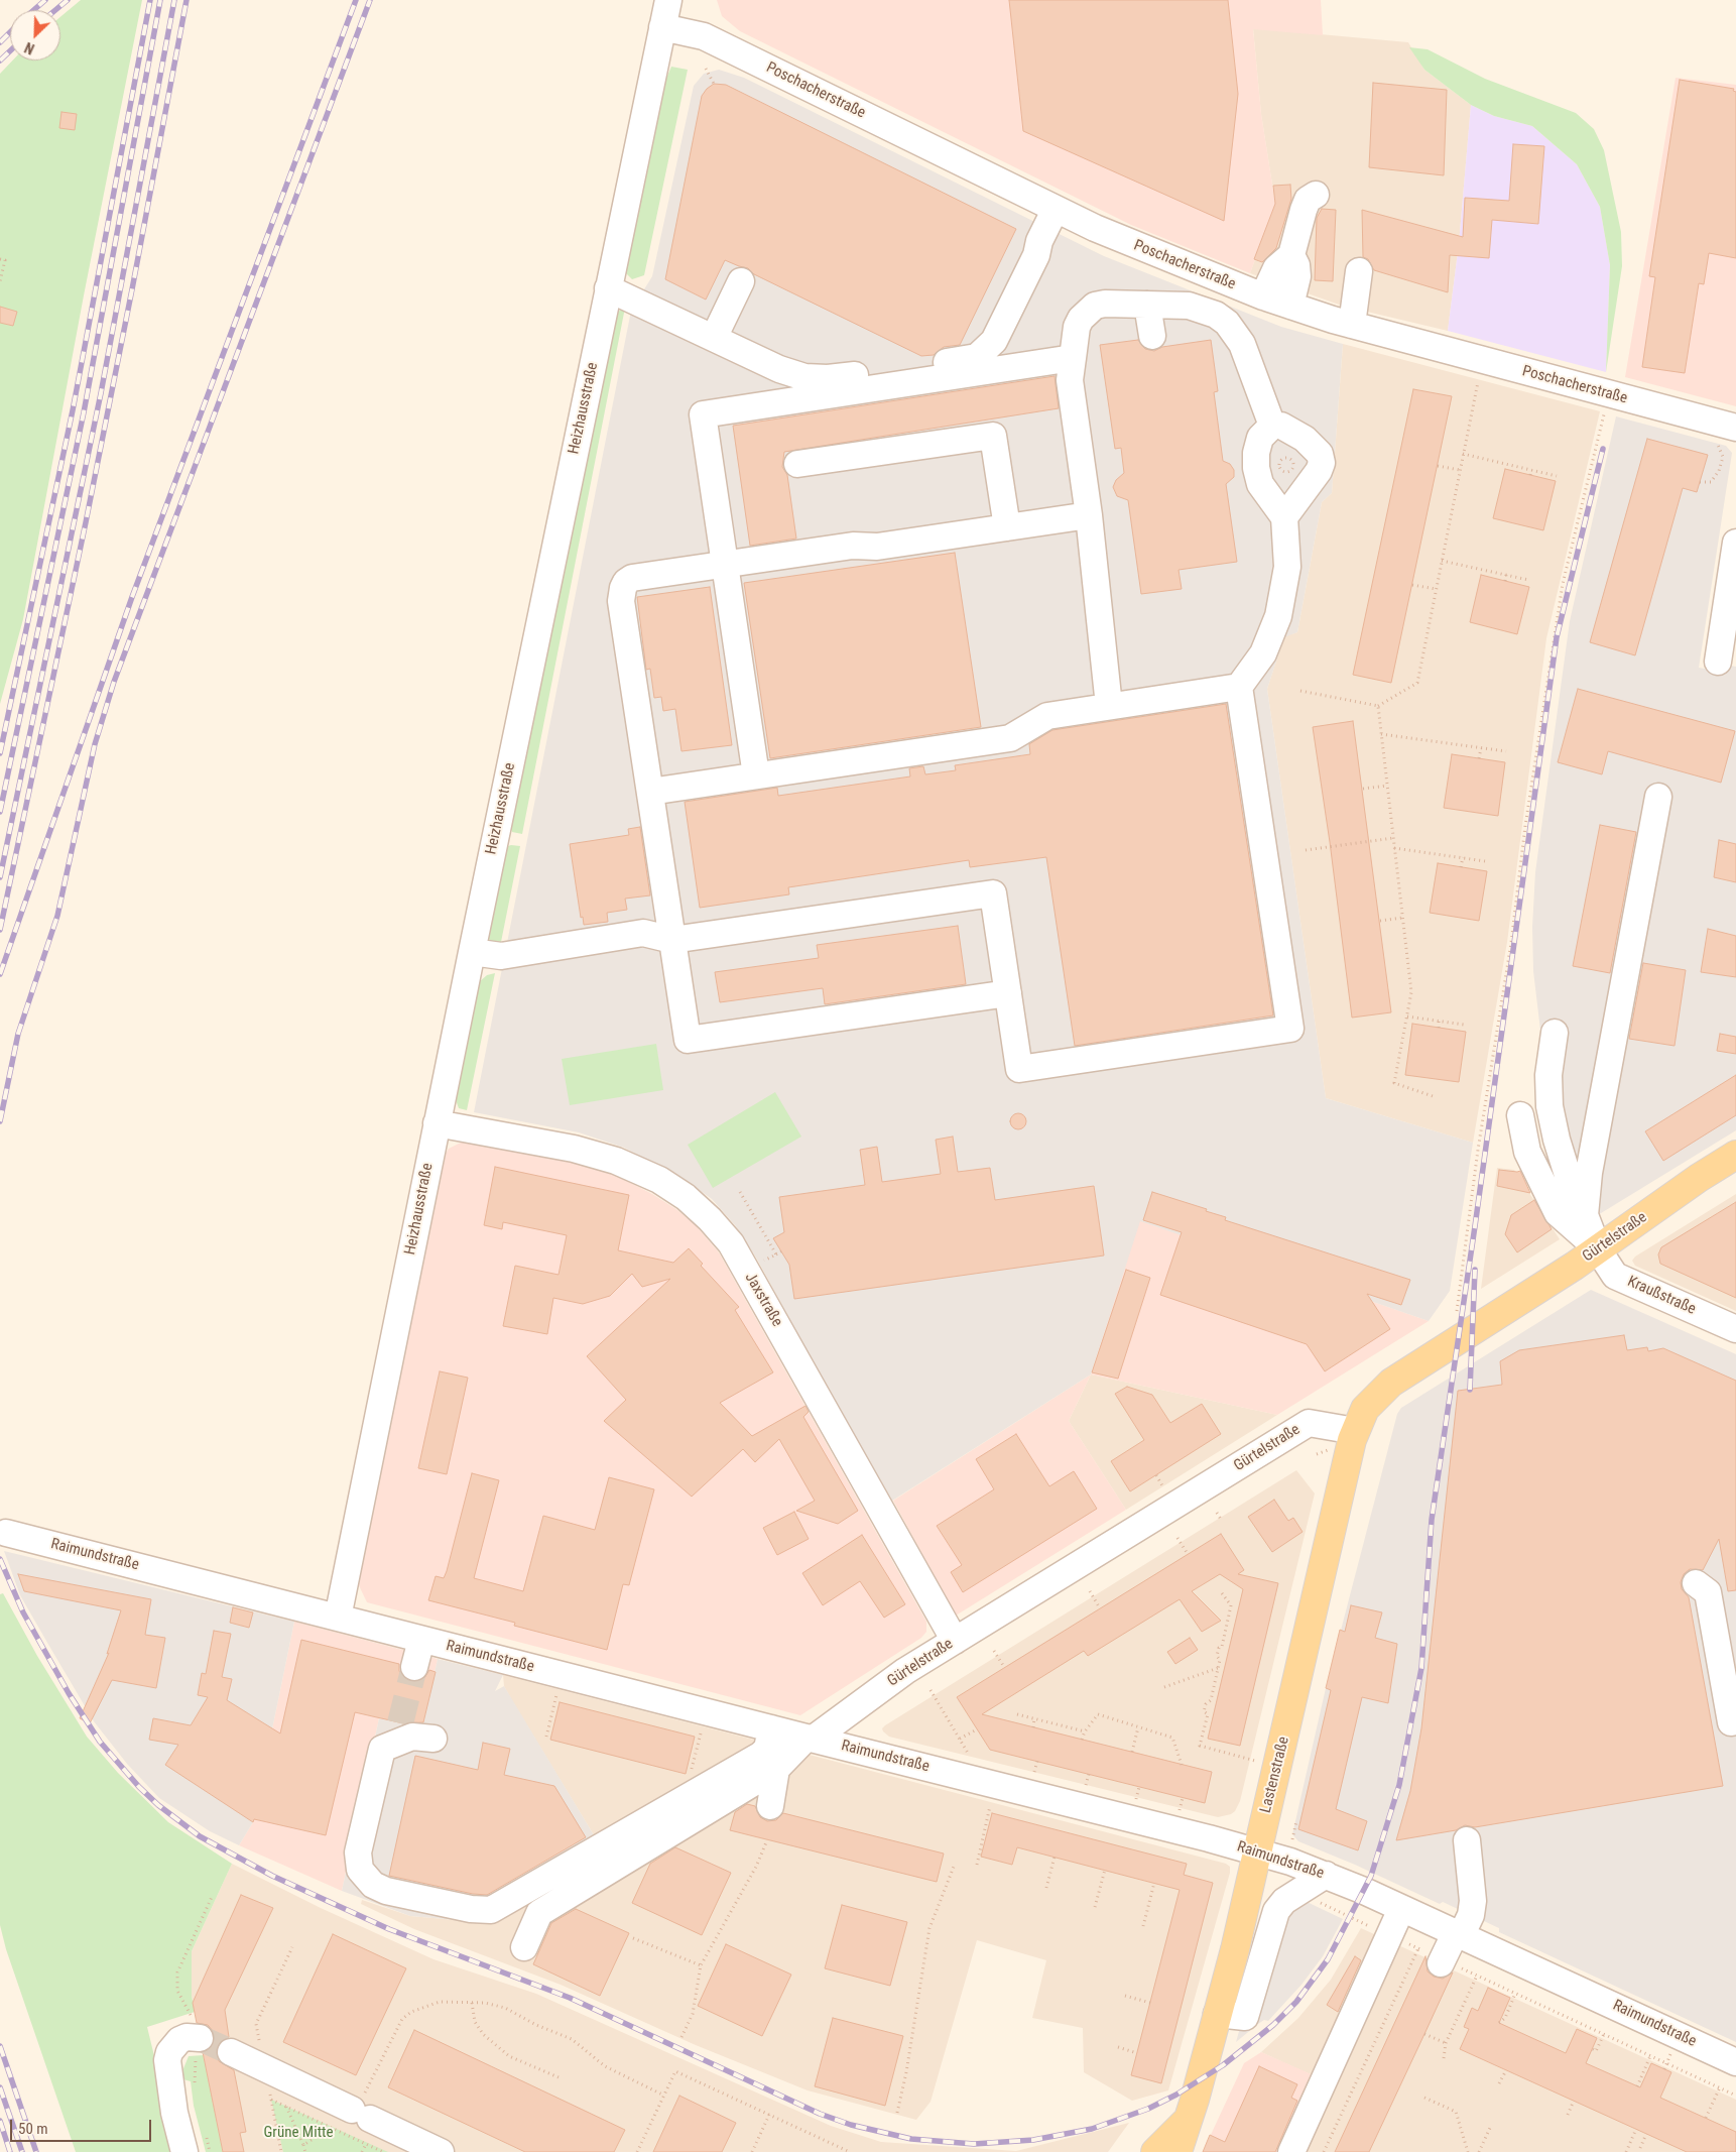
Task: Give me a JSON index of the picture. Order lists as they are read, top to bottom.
{
  "streets": {
    "main road": ["Gürtelstraße", "Lastenstraße"],
    "street": [
      "Poschacherstraße",
      "Heizhausstraße",
      "Kraußstraße",
      "Jaxstraße",
      "Raimundstraße"
    ]
  },
  "crossings": [
    ["Poschacherstraße", "Heizhausstraße"],
    ["Heizhausstraße", "Jaxstraße"],
    ["Heizhausstraße", "Raimundstraße"],
    ["Gürtelstraße", "Kraußstraße"],
    ["Gürtelstraße", "Jaxstraße"],
    ["Gürtelstraße", "Raimundstraße"],
    ["Gürtelstraße", "Lastenstraße"],
    ["Raimundstraße", "Lastenstraße"]
  ],
  "parks": ["Grüne Mitte"],
  "scale_bar": "50 m",
  "north": "bottom left"
}
